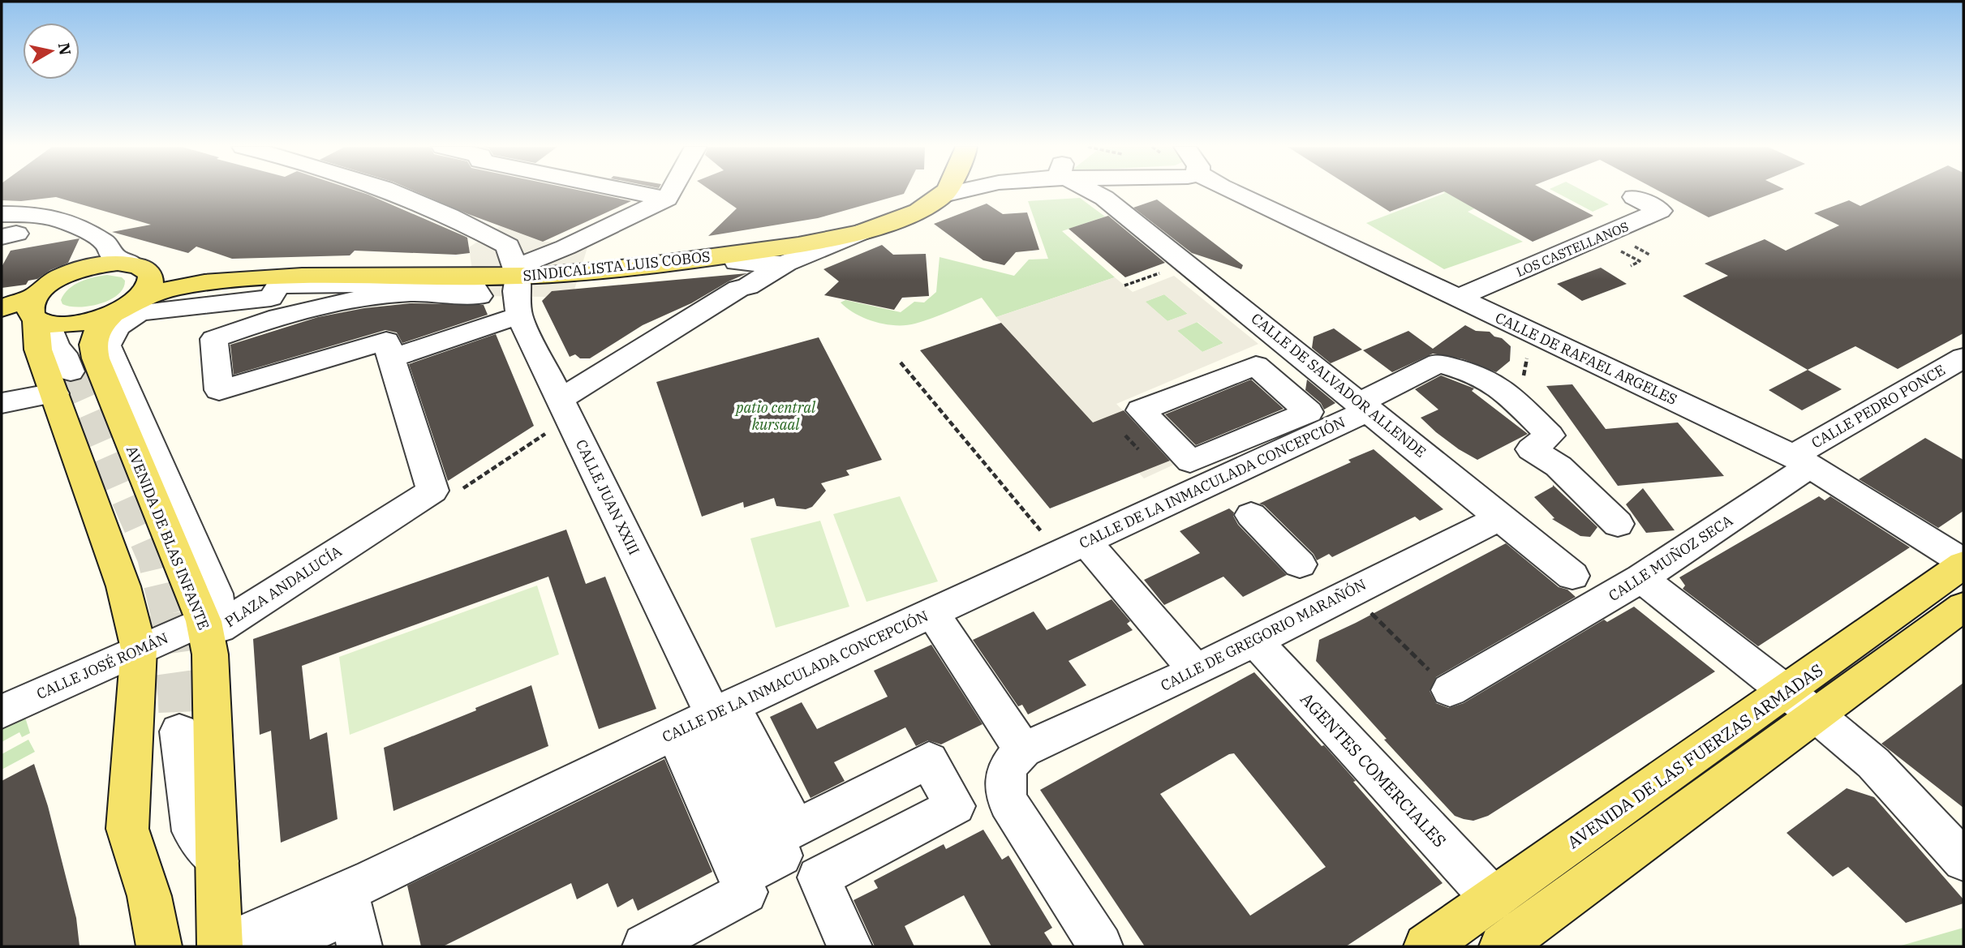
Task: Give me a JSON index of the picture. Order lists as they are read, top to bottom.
{
  "streets": {
    "main road": ["SINDICALISTA LUIS COBOS", "AVENIDA DE BLAS INFANTE", "AVENIDA DE LAS FUERZAS ARMADAS"],
    "street": [
      "LOS CASTELLANOS",
      "CALLE DE RAFAEL ARGELES",
      "CALLE DE SALVADOR ALLENDE",
      "CALLE PEDRO PONCE",
      "CALLE DE LA INMACULADA CONCEPCIÓN",
      "CALLE JUAN XXIII",
      "CALLE MUÑOZ SECA",
      "PLAZA ANDALUCÍA",
      "CALLE DE GREGORIO MARAÑÓN",
      "CALLE JOSÉ ROMÁN",
      "AGENTES COMERCIALES"
    ]
  },
  "crossings": [
    ["LOS CASTELLANOS", "CALLE DE RAFAEL ARGELES"],
    ["SINDICALISTA LUIS COBOS", "CALLE JUAN XXIII"],
    ["SINDICALISTA LUIS COBOS", "AVENIDA DE BLAS INFANTE"],
    ["CALLE DE RAFAEL ARGELES", "CALLE PEDRO PONCE"],
    ["CALLE DE RAFAEL ARGELES", "CALLE MUÑOZ SECA"],
    ["CALLE DE RAFAEL ARGELES", "AVENIDA DE LAS FUERZAS ARMADAS"],
    ["CALLE DE SALVADOR ALLENDE", "CALLE DE LA INMACULADA CONCEPCIÓN"],
    ["CALLE DE SALVADOR ALLENDE", "CALLE DE GREGORIO MARAÑÓN"],
    ["CALLE PEDRO PONCE", "CALLE MUÑOZ SECA"],
    ["CALLE DE LA INMACULADA CONCEPCIÓN", "CALLE JUAN XXIII"],
    ["CALLE DE LA INMACULADA CONCEPCIÓN", "AVENIDA DE BLAS INFANTE"],
    ["AVENIDA DE BLAS INFANTE", "CALLE JOSÉ ROMÁN"],
    ["CALLE DE GREGORIO MARAÑÓN", "AGENTES COMERCIALES"],
    ["AVENIDA DE LAS FUERZAS ARMADAS", "AGENTES COMERCIALES"]
  ],
  "parks": ["patio central kursaal"],
  "north": "right"
}
